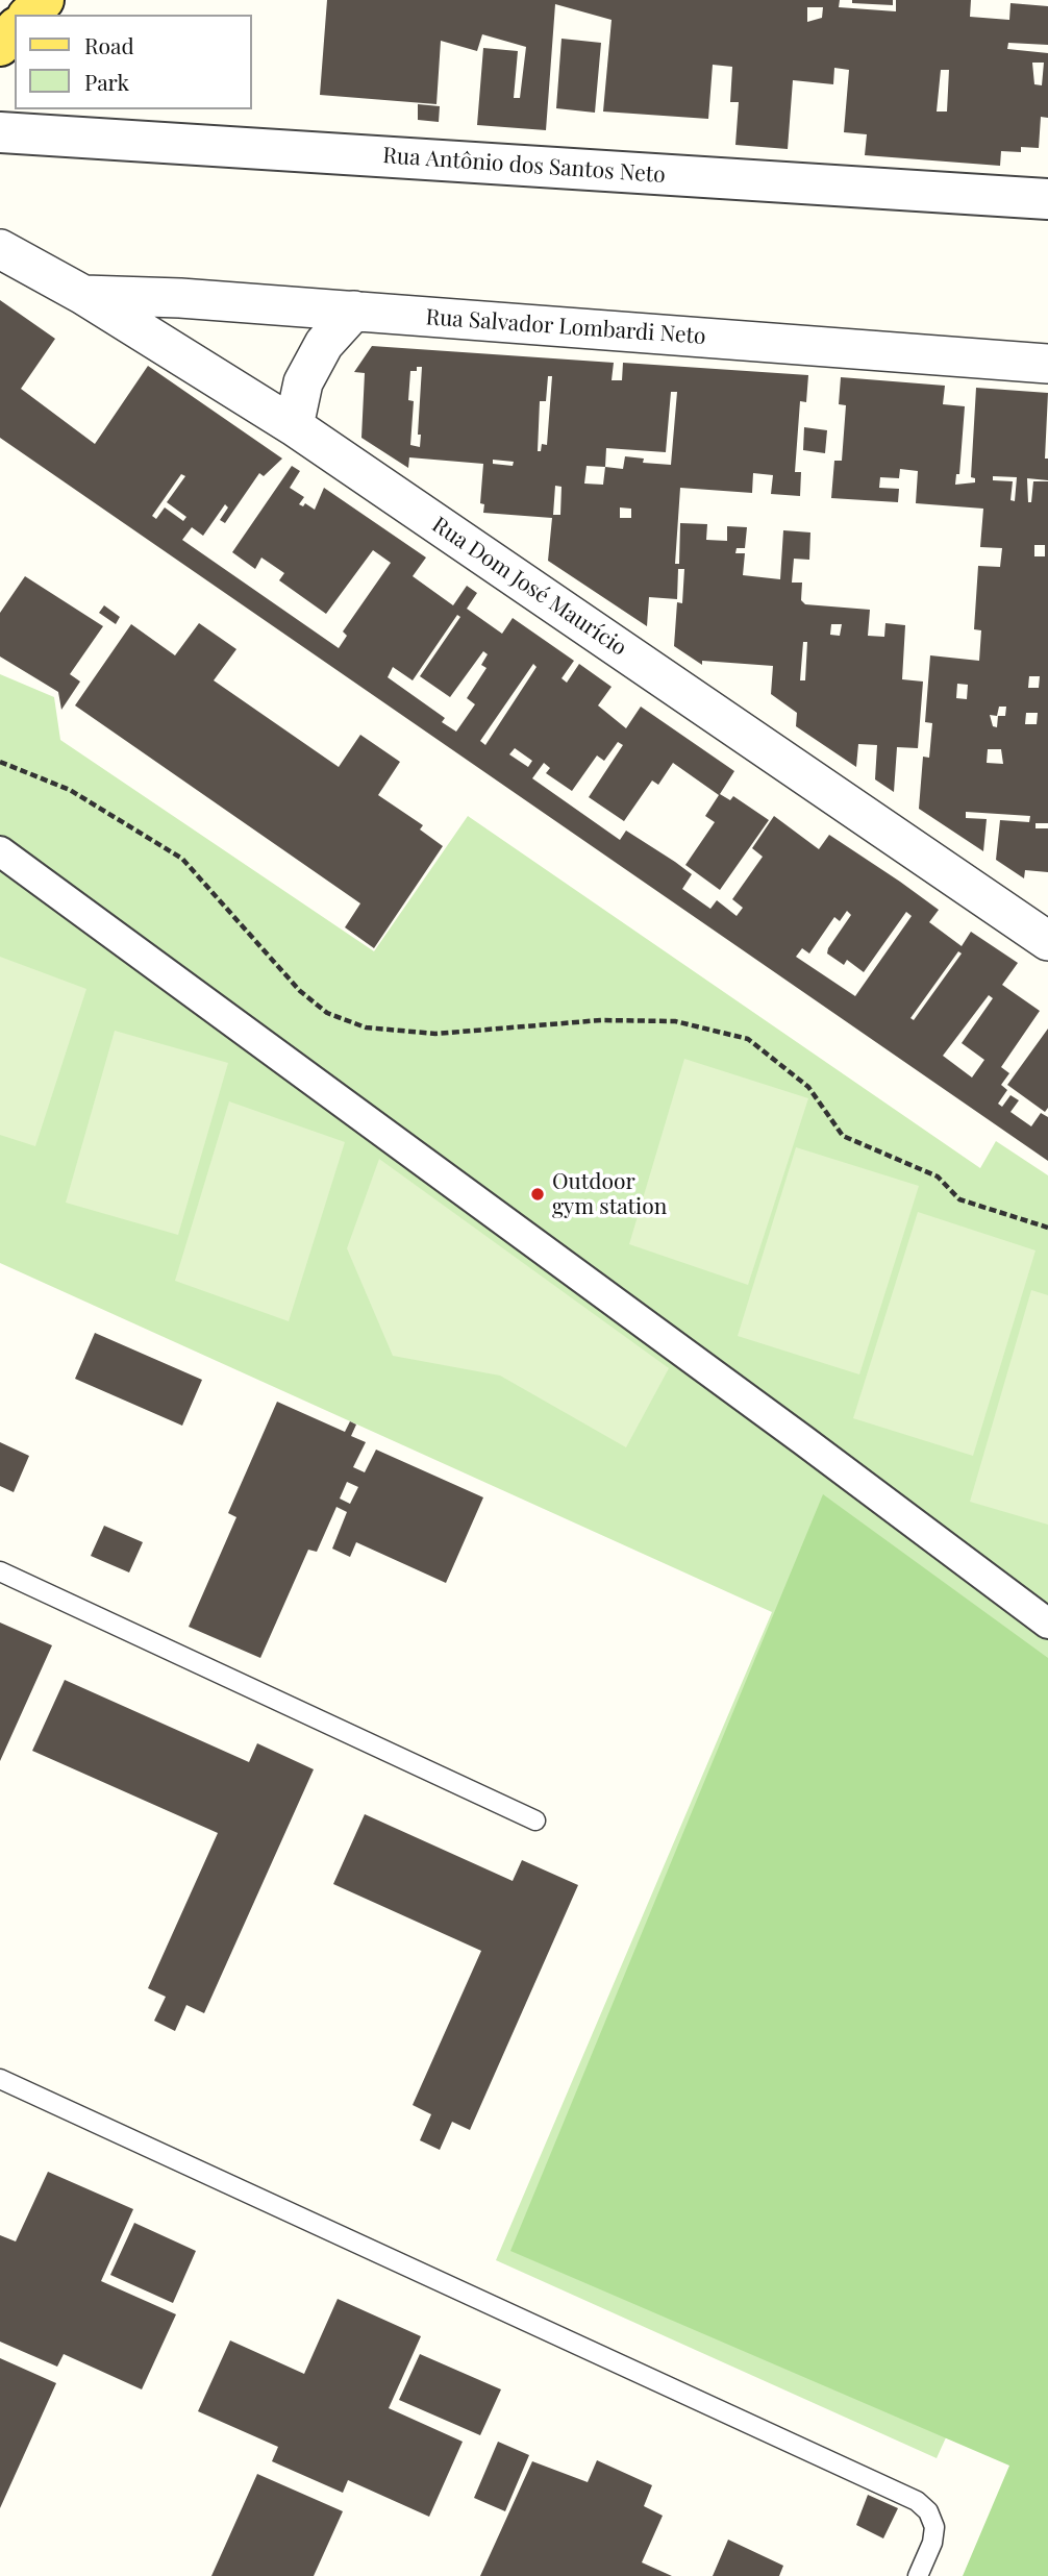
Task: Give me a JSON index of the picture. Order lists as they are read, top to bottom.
{
  "streets": {
    "street": ["Rua Antônio dos Santos Neto", "Rua Salvador Lombardi Neto", "Rua Dom José Maurício"]
  },
  "crossings": [
    ["Rua Salvador Lombardi Neto", "Rua Dom José Maurício"]
  ],
  "places": ["Outdoor gym station"],
  "legend": ["Road", "Park"]
}
